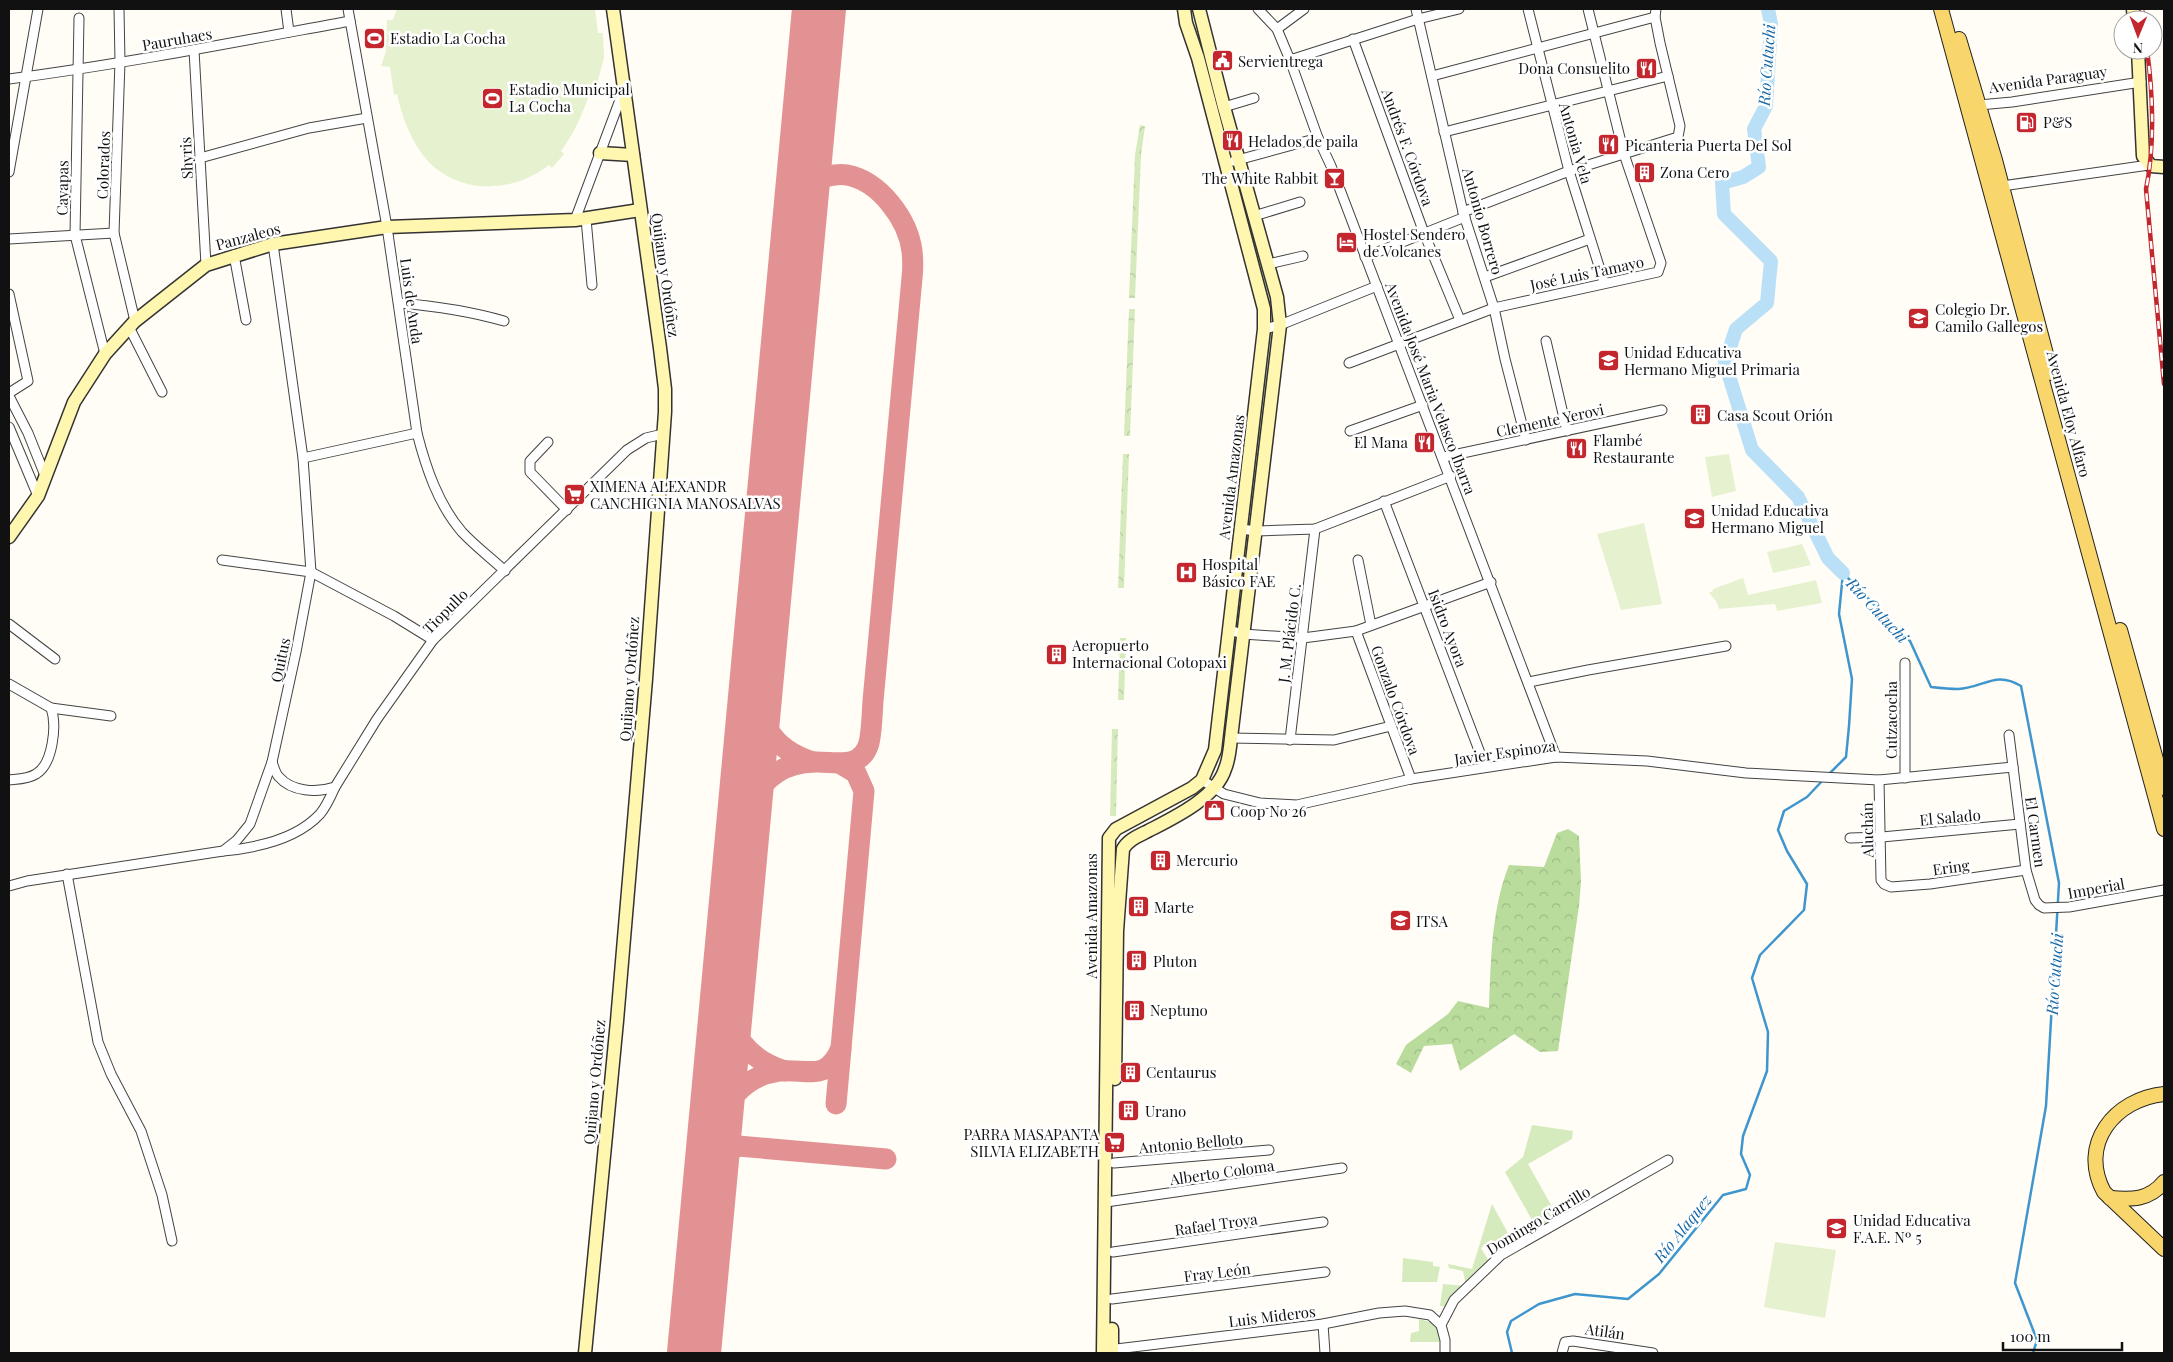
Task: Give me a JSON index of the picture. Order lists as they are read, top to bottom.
{
  "streets": {
    "main road": [
      "Panzaleos",
      "Quijano y Ordóñez",
      "Avenida Eloy Alfaro",
      "Avenida Amazonas"
    ],
    "street": [
      "Pauruhaes",
      "Avenida Paraguay",
      "Antonia Vela",
      "Andrés F. Córdova",
      "Shyris",
      "Colorados",
      "Cayapas",
      "Antonio Borrero",
      "José Luis Tamayo",
      "Luis de Anda",
      "Avenida José Maria Velasco Ibarra",
      "Clemente Yerovi",
      "Tiopullo",
      "Isidro Ayora",
      "J. M. Plácido C.",
      "Quitus",
      "Gonzalo Córdova",
      "Cutzacocha",
      "Javier Espinoza",
      "El Salado",
      "Aluchán",
      "El Carmen",
      "Ering",
      "Imperial",
      "Antonio Belloto",
      "Alberto Coloma",
      "Domingo Carrillo",
      "Rafael Troya",
      "Fray León",
      "Luis Mideros",
      "Atilán"
    ]
  },
  "crossings": [
    ["Pauruhaes", "Shyris"],
    ["Pauruhaes", "Colorados"],
    ["Pauruhaes", "Cayapas"],
    ["Pauruhaes", "Luis de Anda"],
    ["Avenida Paraguay", "Avenida Eloy Alfaro"],
    ["Antonia Vela", "José Luis Tamayo"],
    ["Andrés F. Córdova", "José Luis Tamayo"],
    ["Shyris", "Panzaleos"],
    ["Colorados", "Panzaleos"],
    ["Cayapas", "Panzaleos"],
    ["Antonio Borrero", "José Luis Tamayo"],
    ["Antonio Borrero", "Clemente Yerovi"],
    ["Panzaleos", "Quijano y Ordóñez"],
    ["Panzaleos", "Luis de Anda"],
    ["Panzaleos", "Quitus"],
    ["José Luis Tamayo", "Avenida José Maria Velasco Ibarra"],
    ["Quijano y Ordóñez", "Tiopullo"],
    ["Luis de Anda", "Tiopullo"],
    ["Avenida José Maria Velasco Ibarra", "Clemente Yerovi"],
    ["Avenida José Maria Velasco Ibarra", "Javier Espinoza"],
    ["Avenida Amazonas", "Javier Espinoza"],
    ["Avenida Amazonas", "Antonio Belloto"],
    ["Avenida Amazonas", "Alberto Coloma"],
    ["Avenida Amazonas", "Rafael Troya"],
    ["Avenida Amazonas", "Fray León"],
    ["Avenida Amazonas", "Luis Mideros"],
    ["Tiopullo", "Quitus"],
    ["Isidro Ayora", "Javier Espinoza"],
    ["Gonzalo Córdova", "Javier Espinoza"],
    ["Javier Espinoza", "Aluchán"],
    ["El Salado", "Aluchán"],
    ["El Salado", "El Carmen"],
    ["Aluchán", "Ering"],
    ["El Carmen", "Ering"],
    ["El Carmen", "Imperial"],
    ["Domingo Carrillo", "Luis Mideros"]
  ],
  "water": ["Río Cutuchi", "Río Alaquez"],
  "places": {
    "sports": ["Estadio La Cocha", "Estadio Municipal La Cocha"],
    "public building": ["Servientrega"],
    "restaurant": [
      "Dona Consuelito",
      "Helados de paila",
      "Picanteria Puerta Del Sol",
      "El Mana",
      "Flambé Restaurante"
    ],
    "fuel station": ["P&S"],
    "building": [
      "Zona Cero",
      "Casa Scout Orión",
      "Aeropuerto Internacional Cotopaxi",
      "Mercurio",
      "Marte",
      "Pluton",
      "Neptuno",
      "Centaurus",
      "Urano"
    ],
    "bar": ["The White Rabbit"],
    "hotel": ["Hostel Sendero de Volcanes"],
    "school or university": [
      "Colegio Dr. Camilo Gallegos",
      "Unidad Educativa Hermano Miguel Primaria",
      "Unidad Educativa Hermano Miguel",
      "ITSA",
      "Unidad Educativa F.A.E. Nº 5"
    ],
    "supermarket": ["XIMENA ALEXANDR CANCHIGNIA MANOSALVAS", "PARRA MASAPANTA SILVIA ELIZABETH"],
    "hospital": ["Hospital Básico FAE"],
    "shop": ["Coop No 26"]
  },
  "scale_bar": "100 m",
  "north": "bottom"
}
